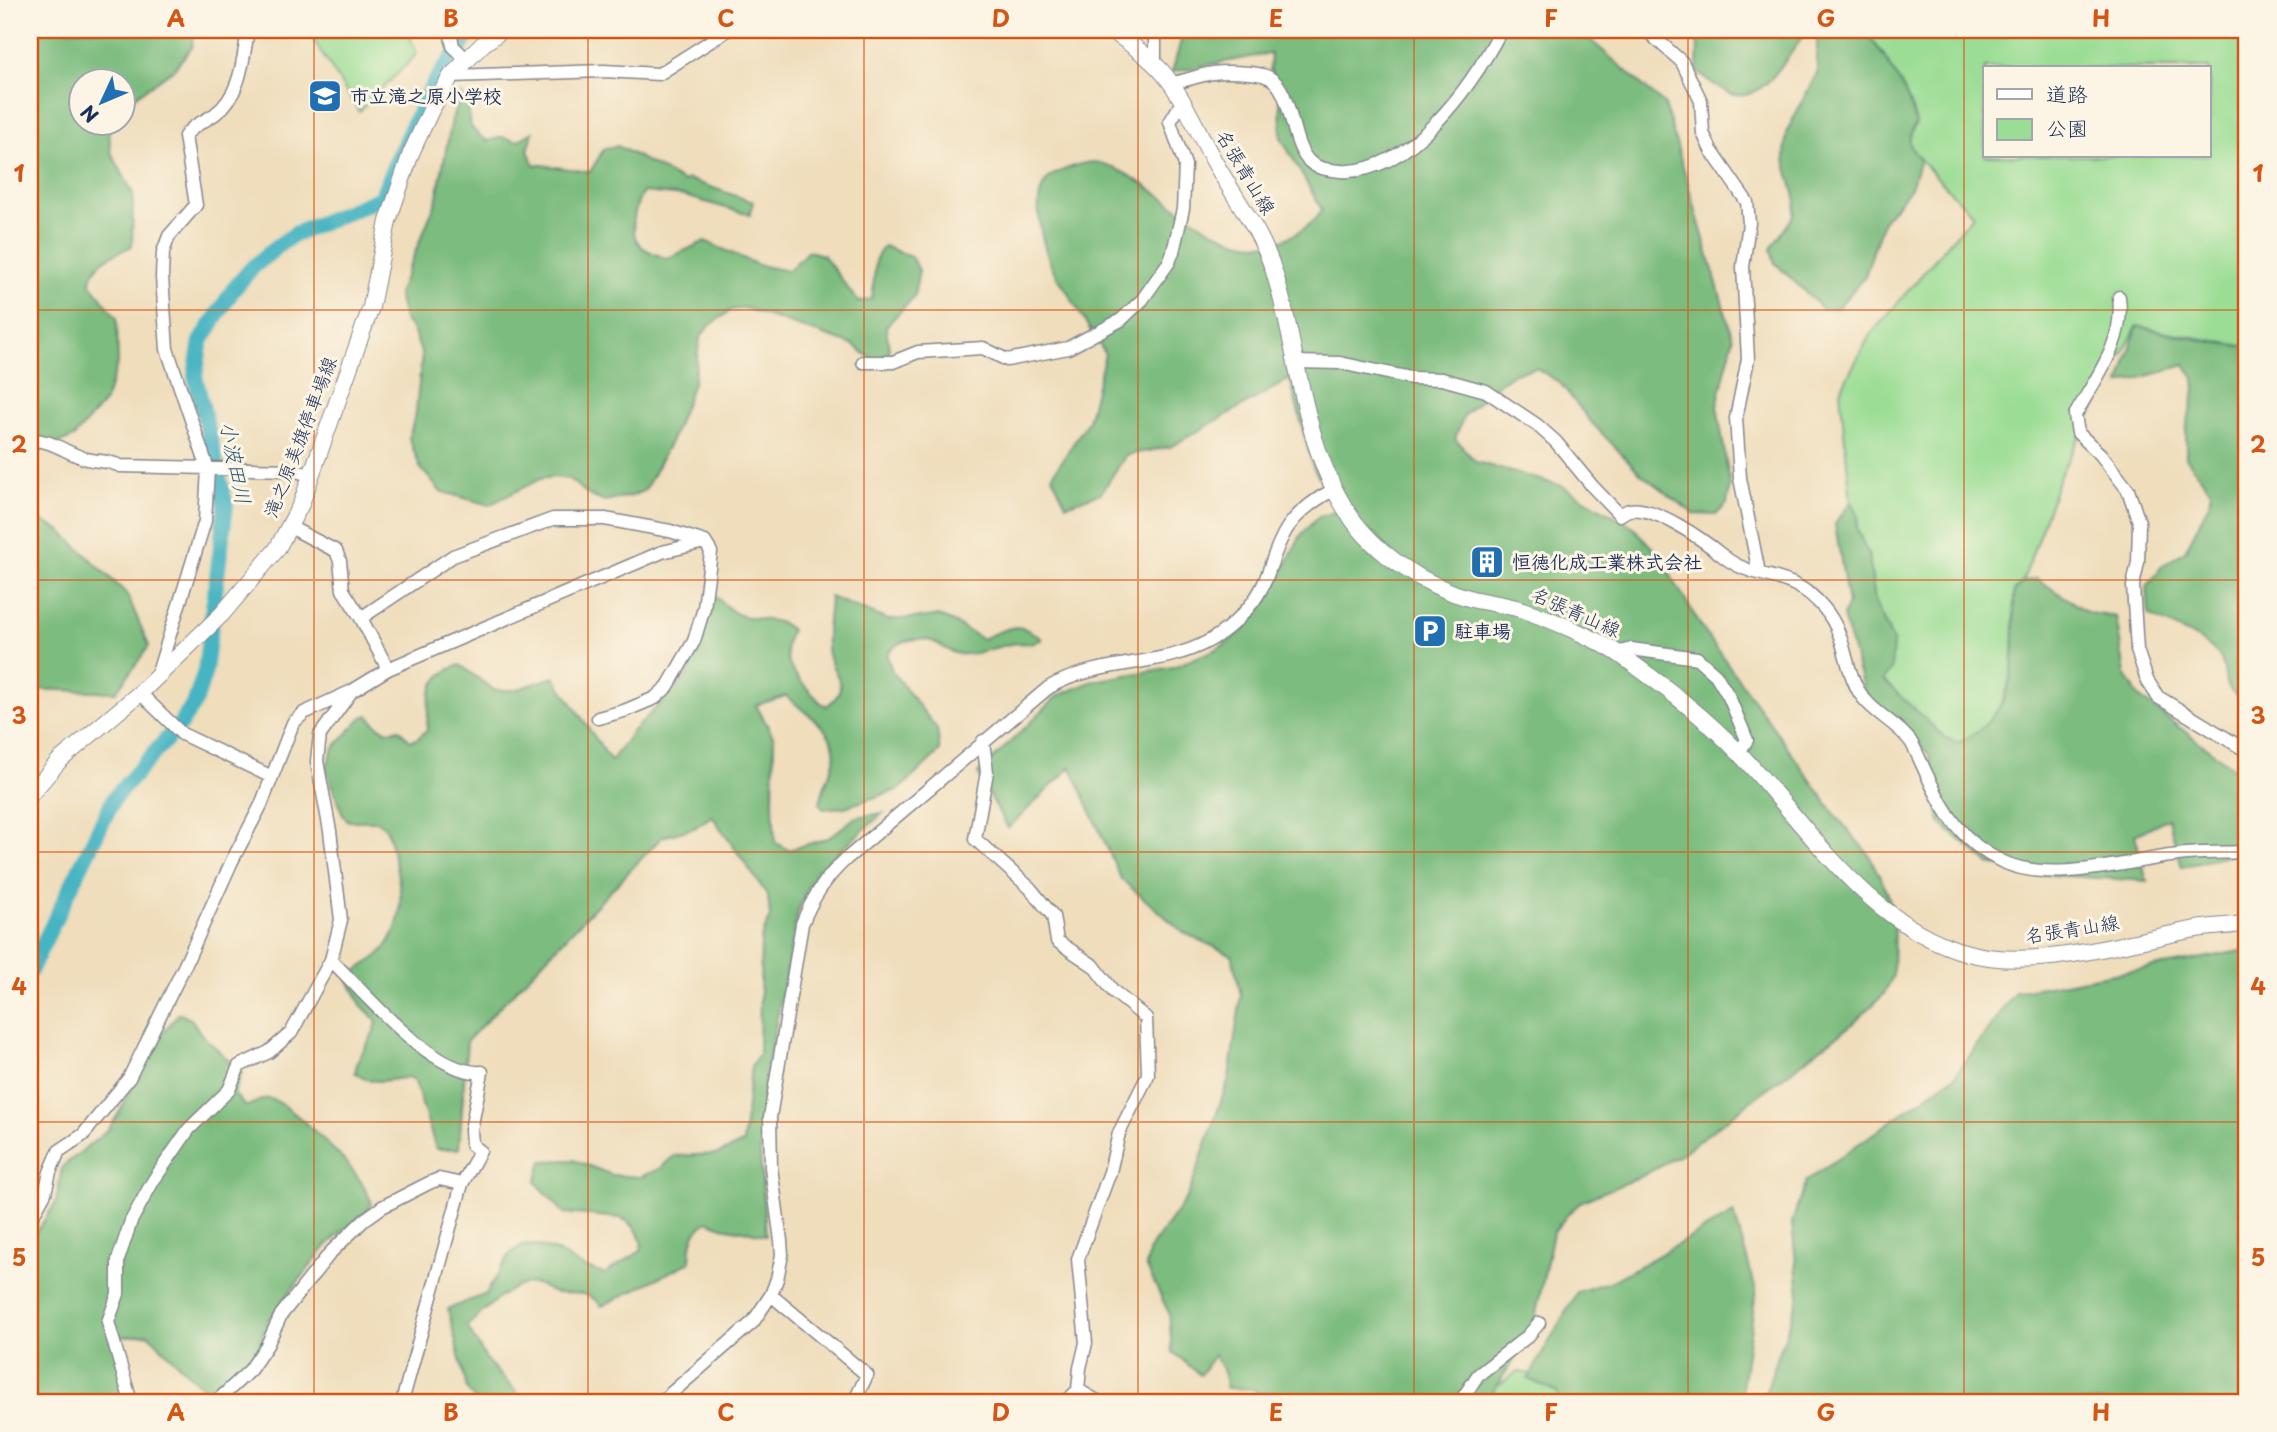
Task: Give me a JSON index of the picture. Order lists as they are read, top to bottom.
{
  "streets": {
    "main road": ["名張青山線", "滝之原美旗停車場線"]
  },
  "water": ["小波田川"],
  "places": {
    "school or university": ["市立滝之原小学校"],
    "building": ["恒徳化成工業株式会社"],
    "parking": ["駐車場"]
  },
  "legend": ["道路", "公園"],
  "north": "bottom left",
  "grid": {
    "columns": [
      "A",
      "B",
      "C",
      "D",
      "E",
      "F",
      "G",
      "H"
    ],
    "rows": [
      "1",
      "2",
      "3",
      "4",
      "5"
    ]
  }
}
